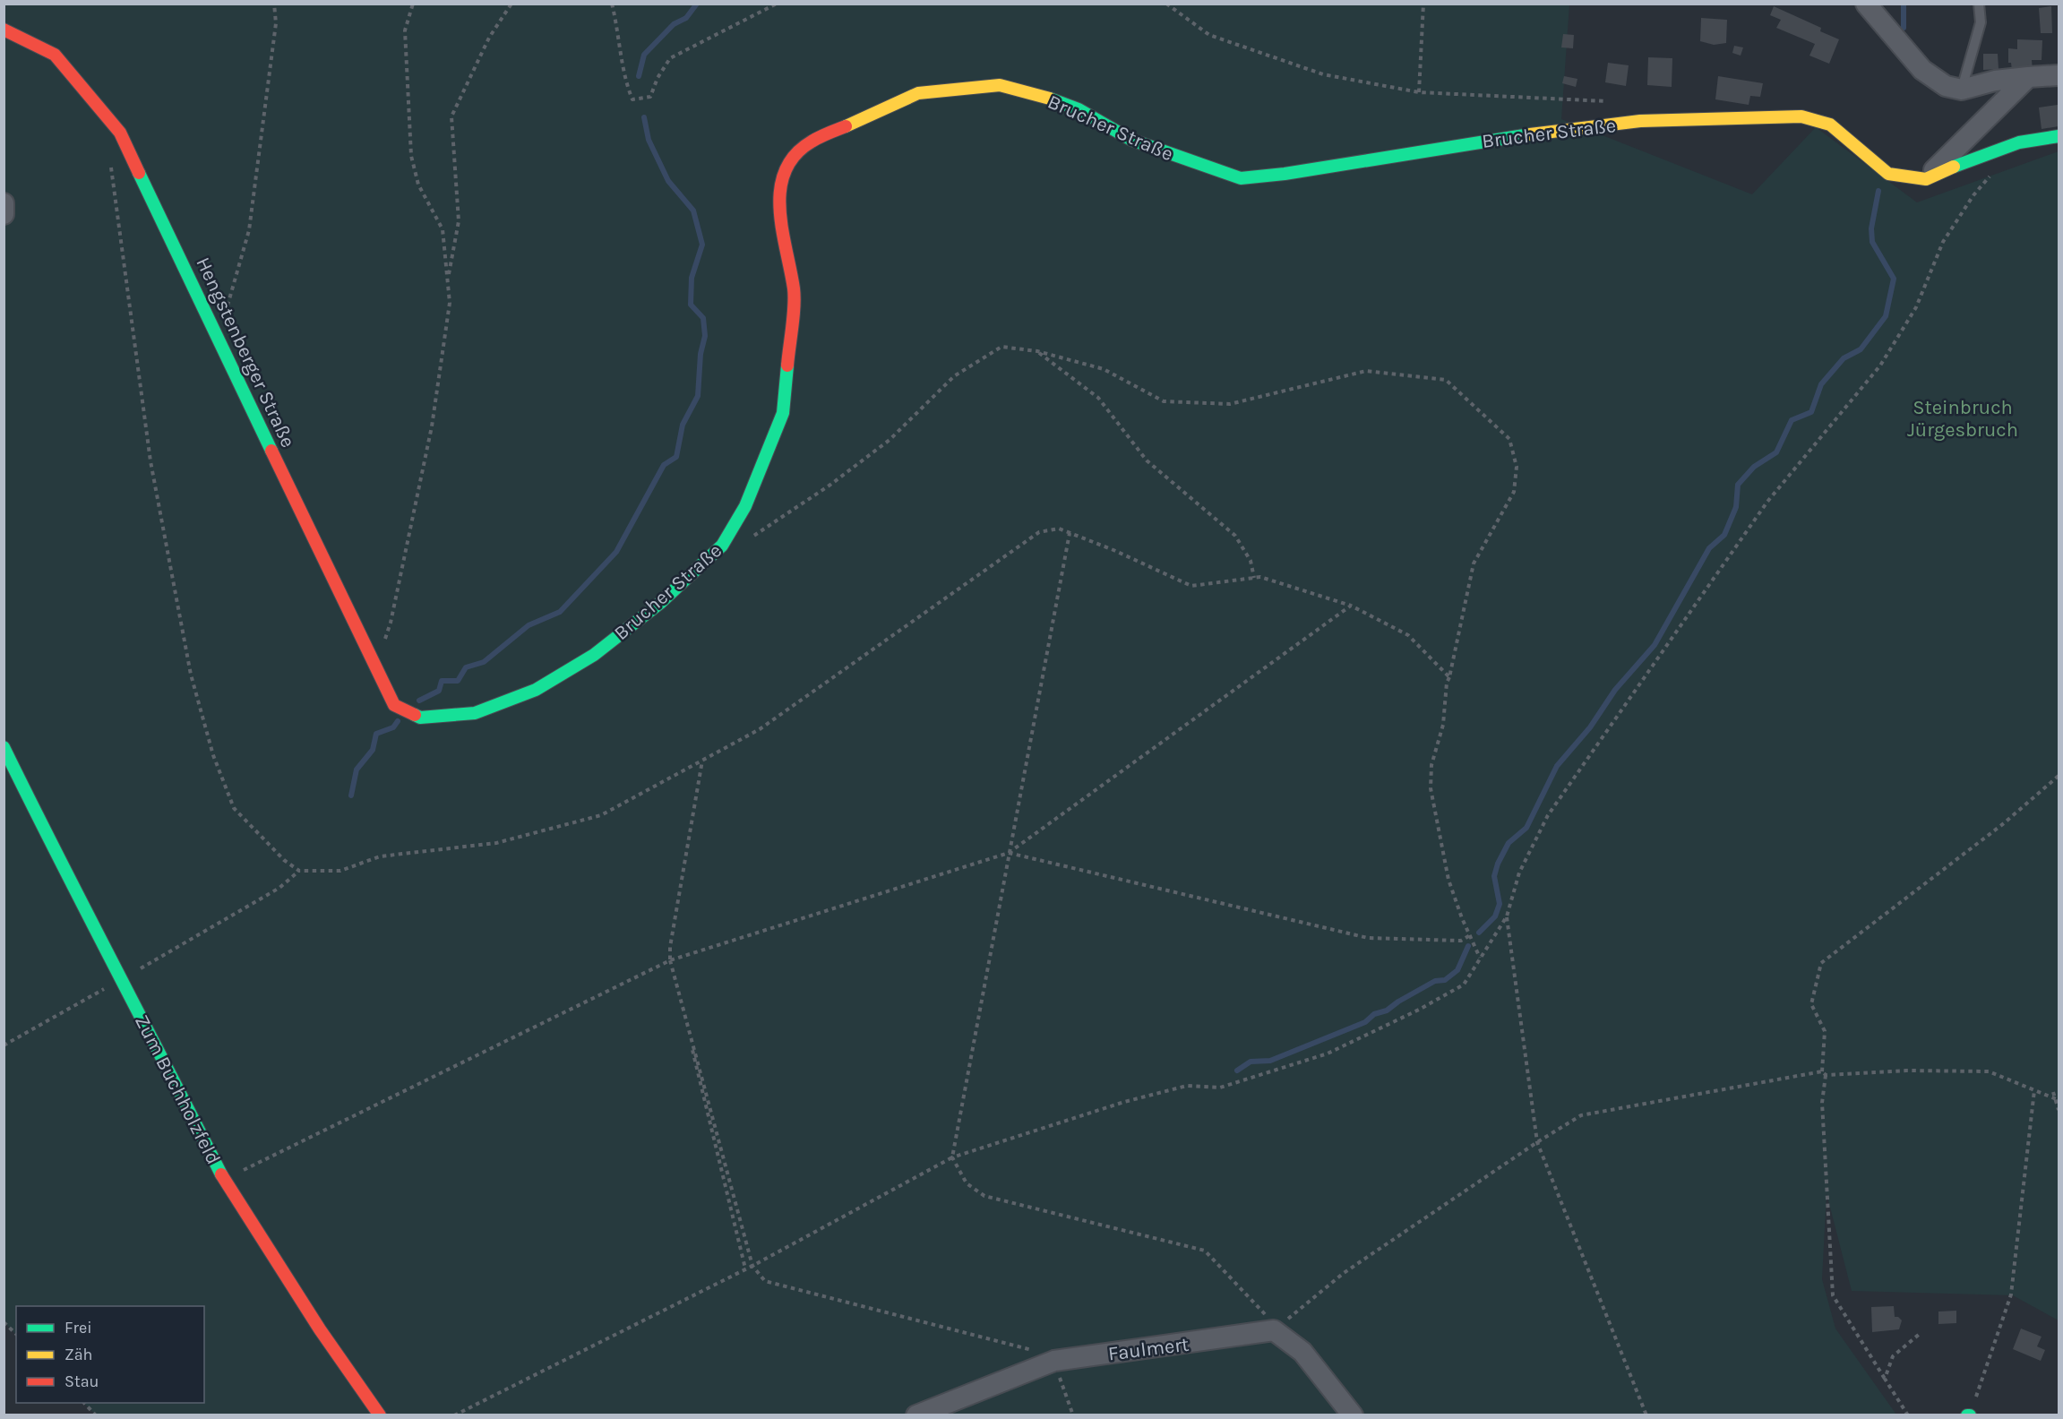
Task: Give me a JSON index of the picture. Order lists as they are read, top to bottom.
{
  "streets": {
    "street": [
      "Brucher Straße",
      "Hengstenberger Straße",
      "Zum Buchholzfeld",
      "Faulmert"
    ]
  },
  "crossings": [
    ["Brucher Straße", "Hengstenberger Straße"]
  ],
  "parks": ["Steinbruch Jürgesbruch"],
  "legend": ["Frei", "Zäh", "Stau"]
}
